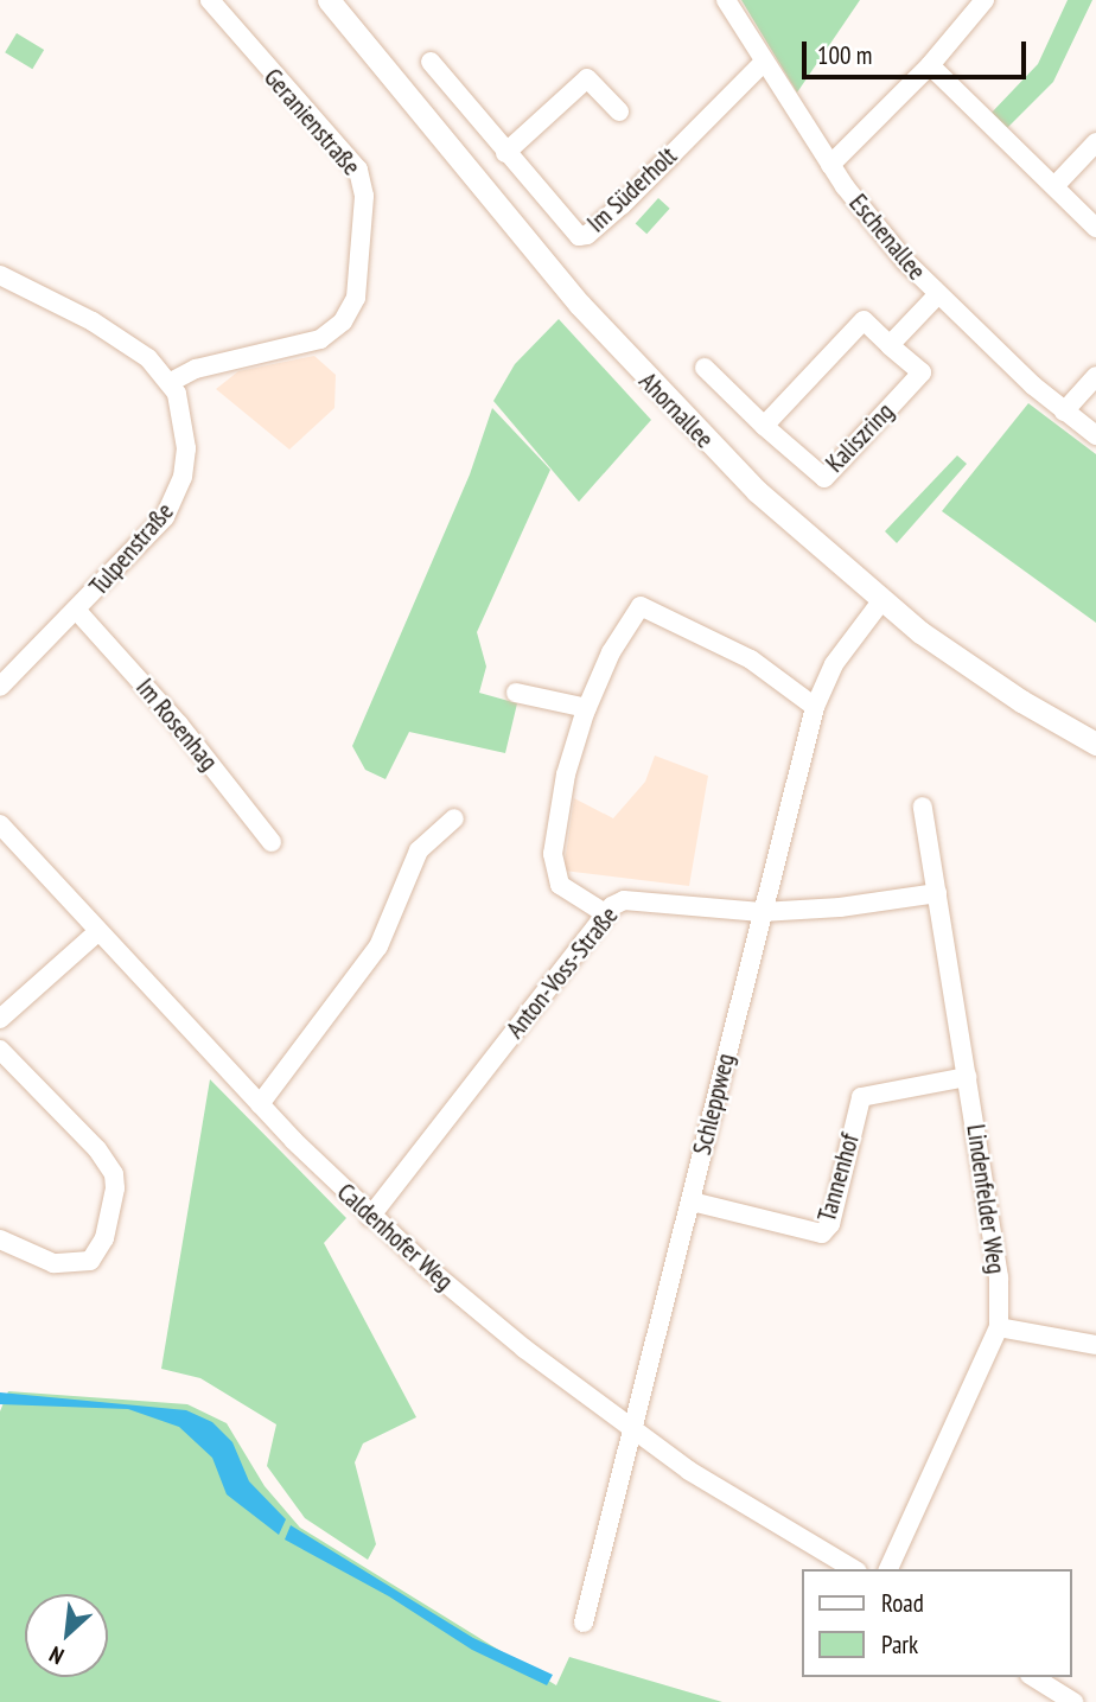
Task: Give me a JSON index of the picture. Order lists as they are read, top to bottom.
{
  "streets": {
    "main road": ["Ahornallee"],
    "street": [
      "Geranienstraße",
      "Im Süderholt",
      "Eschenallee",
      "Kaliszring",
      "Tulpenstraße",
      "Im Rosenhag",
      "Anton-Voss-Straße",
      "Schleppweg",
      "Tannenhof",
      "Lindenfelder Weg",
      "Caldenhofer Weg"
    ]
  },
  "crossings": [
    ["Geranienstraße", "Tulpenstraße"],
    ["Im Süderholt", "Eschenallee"],
    ["Ahornallee", "Schleppweg"],
    ["Tulpenstraße", "Im Rosenhag"],
    ["Anton-Voss-Straße", "Schleppweg"],
    ["Anton-Voss-Straße", "Lindenfelder Weg"],
    ["Anton-Voss-Straße", "Caldenhofer Weg"],
    ["Schleppweg", "Tannenhof"],
    ["Schleppweg", "Caldenhofer Weg"],
    ["Tannenhof", "Lindenfelder Weg"]
  ],
  "legend": ["Road", "Park"],
  "scale_bar": "100 m",
  "north": "bottom left"
}
